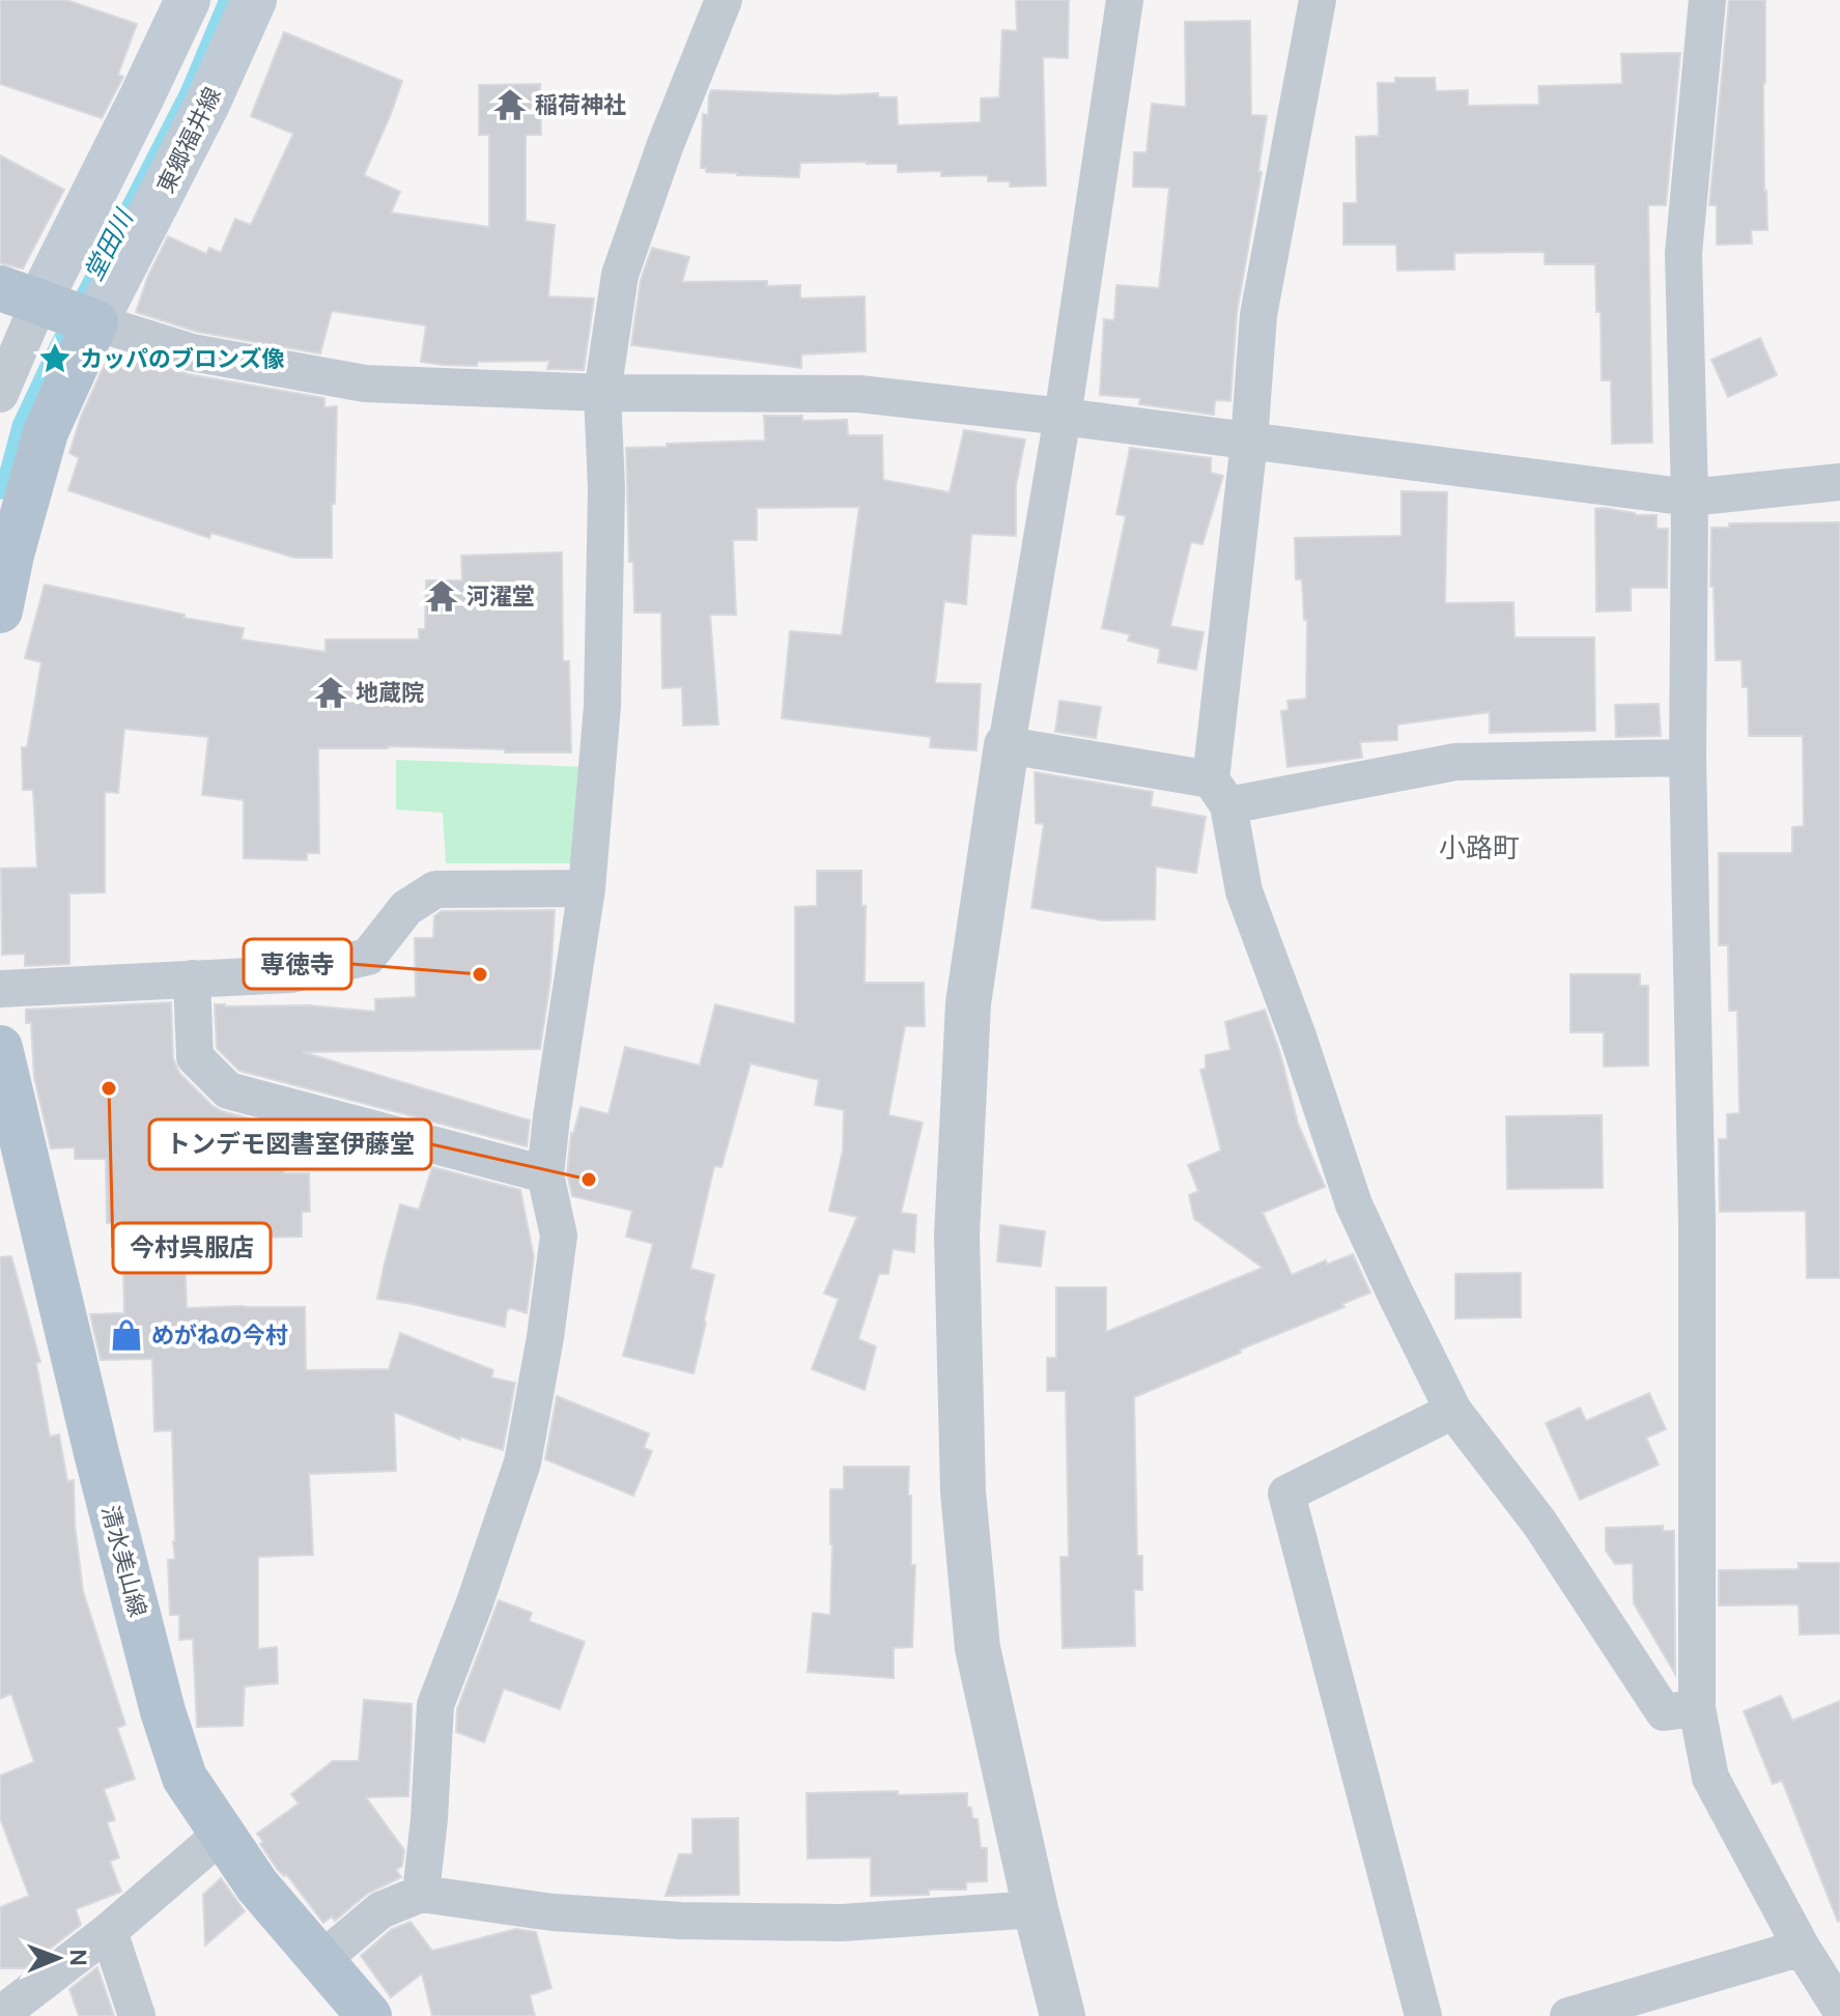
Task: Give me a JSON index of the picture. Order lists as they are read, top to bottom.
{
  "streets": {
    "main road": ["東郷福井線", "清水美山線"]
  },
  "districts": ["小路町"],
  "water": ["堂田川"],
  "places": {
    "temple": ["稲荷神社", "河濯堂", "地蔵院"],
    "place": ["カッパのブロンズ像"],
    "other": ["専徳寺", "今村呉服店", "トンデモ図書室伊藤堂"],
    "shop": ["めがねの今村"]
  },
  "north": "right"
}
